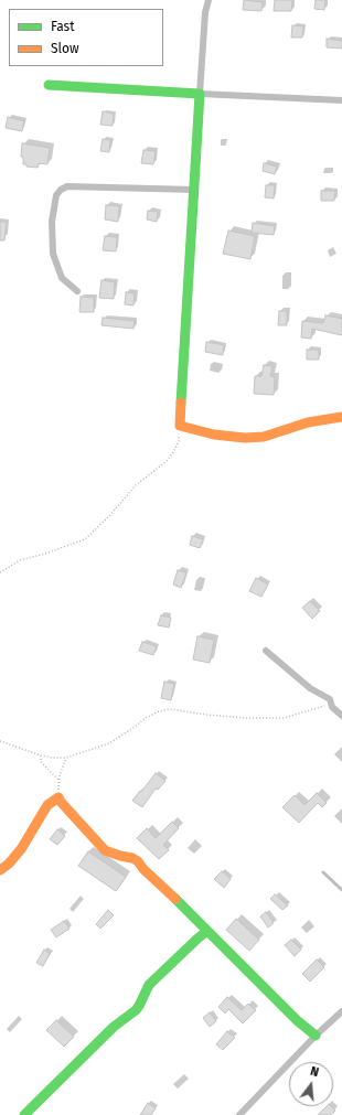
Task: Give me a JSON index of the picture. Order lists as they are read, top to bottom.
{
  "legend": ["Fast", "Slow"],
  "north": "top"
}
